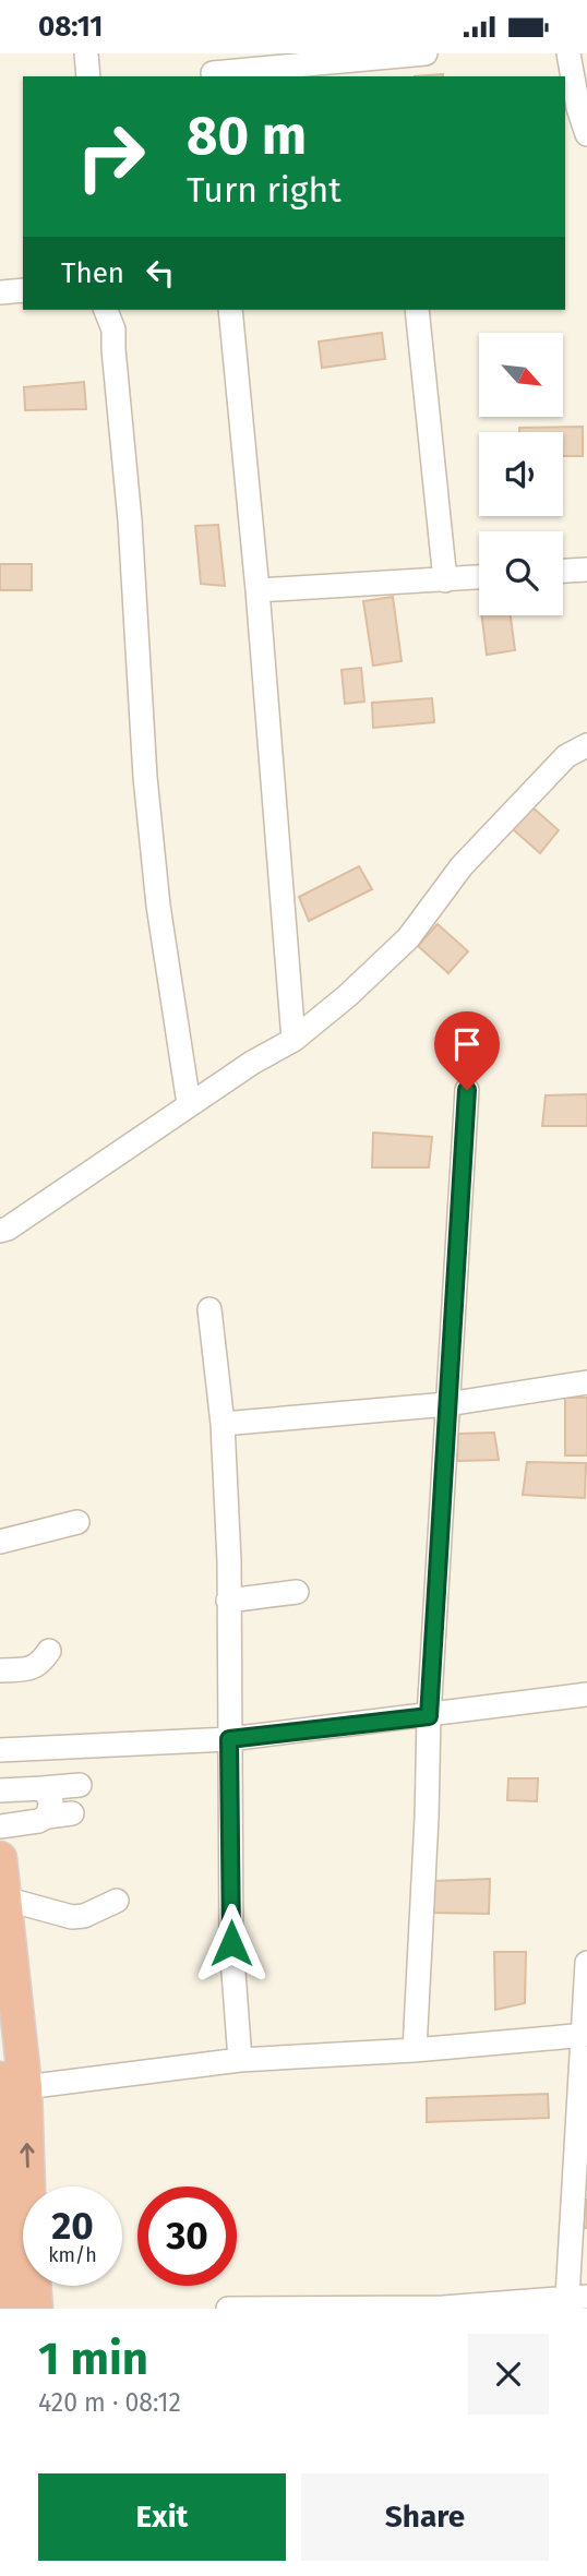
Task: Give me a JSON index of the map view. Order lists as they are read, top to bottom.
{
  "north": "bottom right",
  "page": {
    "status": "08:11",
    "turn": ["80 m", "Turn right"],
    "then": "Then",
    "speed": "20 km/h",
    "limit": "30",
    "heading": ["1 min", "420 m · 08:12"],
    "buttons": ["Exit", "Share"]
  }
}
